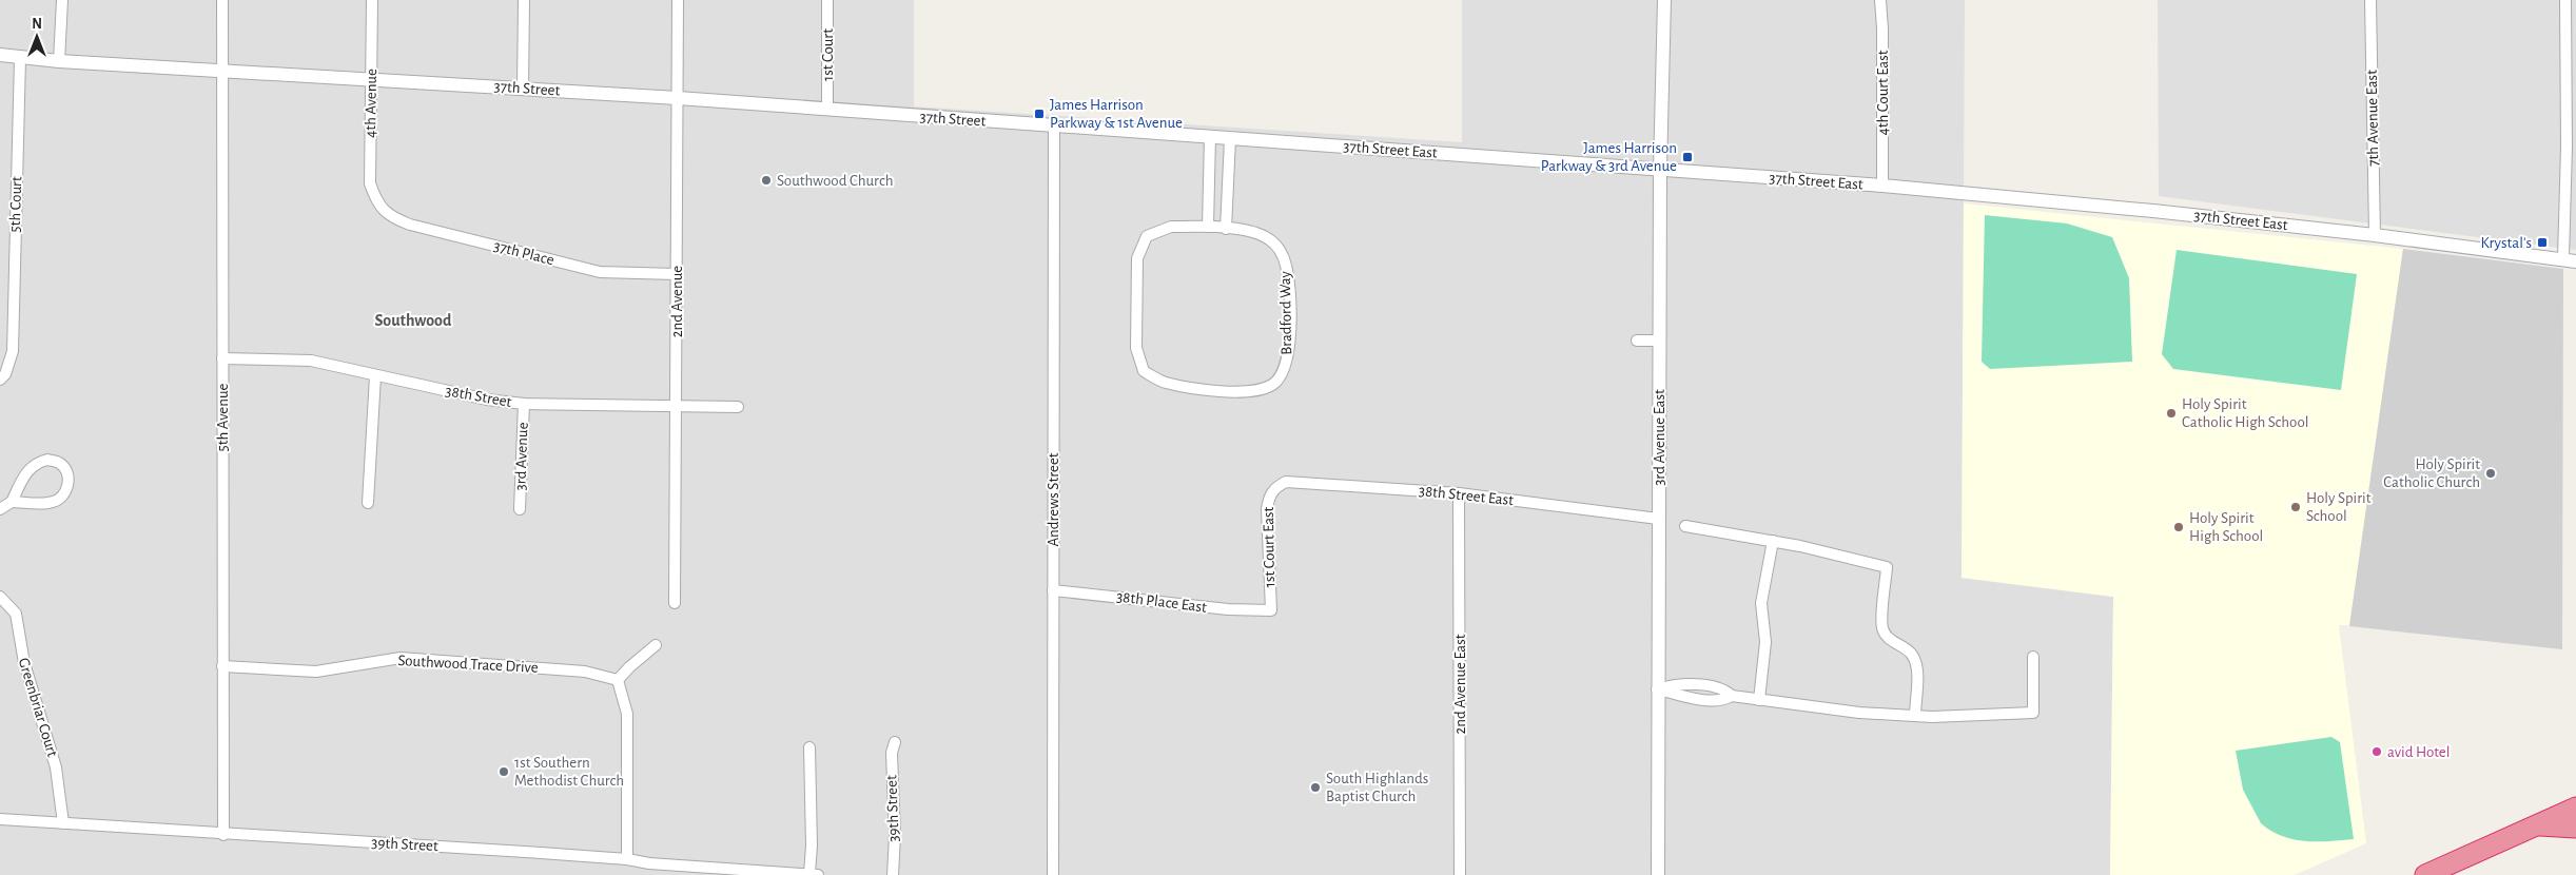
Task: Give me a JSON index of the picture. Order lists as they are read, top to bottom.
{
  "streets": {
    "street": [
      "1st Court",
      "37th Street",
      "4th Court East",
      "4th Avenue",
      "7th Avenue East",
      "37th Street East",
      "5th Court",
      "37th Place",
      "2nd Avenue",
      "Bradford Way",
      "38th Street",
      "5th Avenue",
      "3rd Avenue East",
      "3rd Avenue",
      "38th Street East",
      "Andrews Street",
      "1st Court East",
      "38th Place East",
      "Southwood Trace Drive",
      "2nd Avenue East",
      "Greenbriar Court",
      "39th Street"
    ]
  },
  "crossings": [
    ["1st Court", "37th Street"],
    ["37th Street", "4th Avenue"],
    ["37th Street", "37th Street East"],
    ["37th Street", "5th Court"],
    ["37th Street", "2nd Avenue"],
    ["37th Street", "5th Avenue"],
    ["37th Street", "Andrews Street"],
    ["4th Court East", "37th Street East"],
    ["4th Avenue", "37th Place"],
    ["7th Avenue East", "37th Street East"],
    ["37th Street East", "3rd Avenue East"],
    ["37th Street East", "Andrews Street"],
    ["37th Place", "2nd Avenue"],
    ["2nd Avenue", "38th Street"],
    ["38th Street", "5th Avenue"],
    ["38th Street", "3rd Avenue"],
    ["5th Avenue", "Southwood Trace Drive"],
    ["5th Avenue", "39th Street"],
    ["3rd Avenue East", "38th Street East"],
    ["38th Street East", "1st Court East"],
    ["38th Street East", "2nd Avenue East"],
    ["Andrews Street", "38th Place East"],
    ["1st Court East", "38th Place East"],
    ["Greenbriar Court", "39th Street"]
  ],
  "districts": ["Southwood"],
  "places": {
    "transit": ["James Harrison Parkway & 1st Avenue", "James Harrison Parkway & 3rd Avenue", "Krystal's"],
    "other": [
      "Southwood Church",
      "Holy Spirit Catholic High School",
      "Holy Spirit Catholic Church",
      "Holy Spirit School",
      "Holy Spirit High School",
      "avid Hotel",
      "1st Southern Methodist Church",
      "South Highlands Baptist Church"
    ]
  },
  "north": "top"
}
